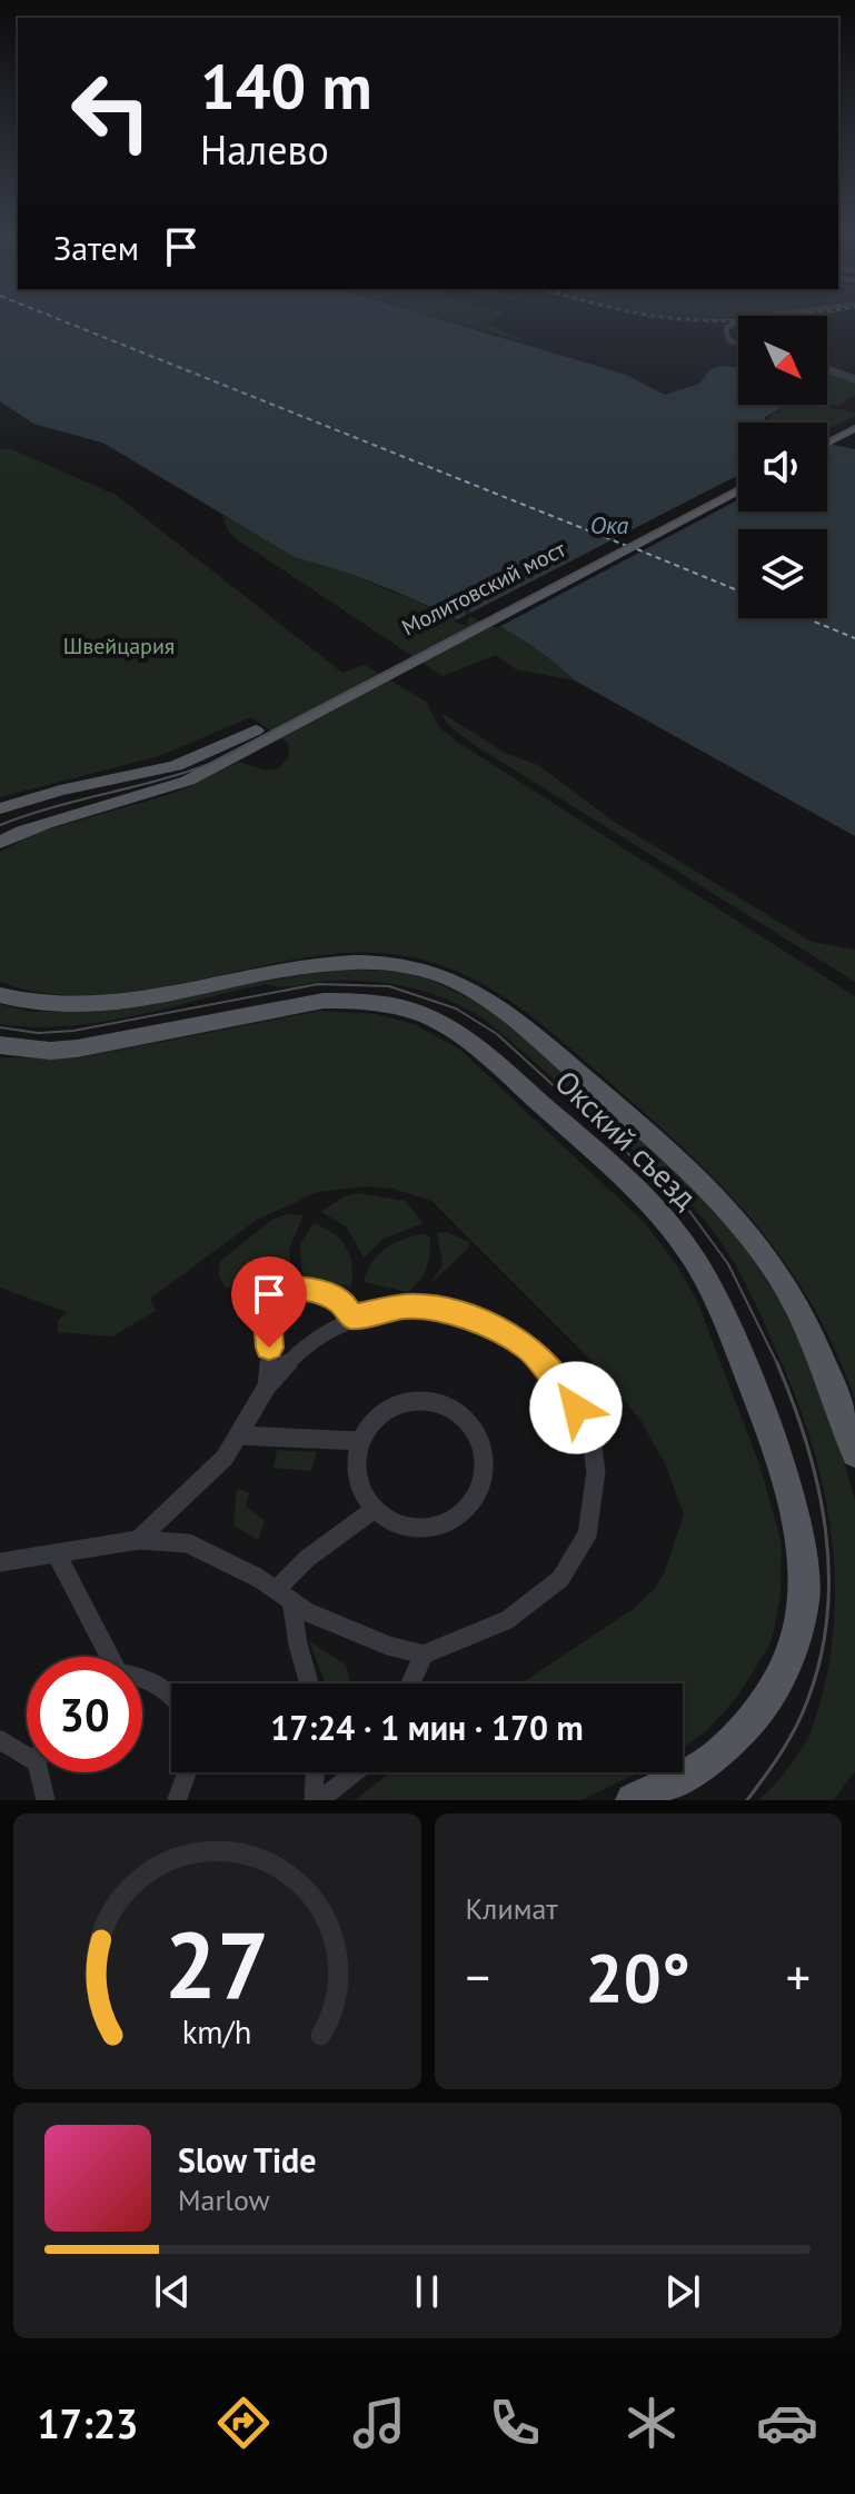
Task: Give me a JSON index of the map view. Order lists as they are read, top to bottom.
{
  "streets": {
    "main road": ["Молитовский мост", "Окский съезд"]
  },
  "water": ["Ока"],
  "parks": ["Швейцария"],
  "north": "bottom right",
  "page": {
    "turn": ["140 m", "Налево"],
    "then": "Затем",
    "limit": "30",
    "trip": "17:24 · 1 мин · 170 m",
    "tile": "Климат",
    "heat": ["−", "20°", "+"],
    "song": ["Slow Tide", "Marlow"],
    "tabs": "17:23",
    "gauge": ["27", "km/h"]
  }
}
